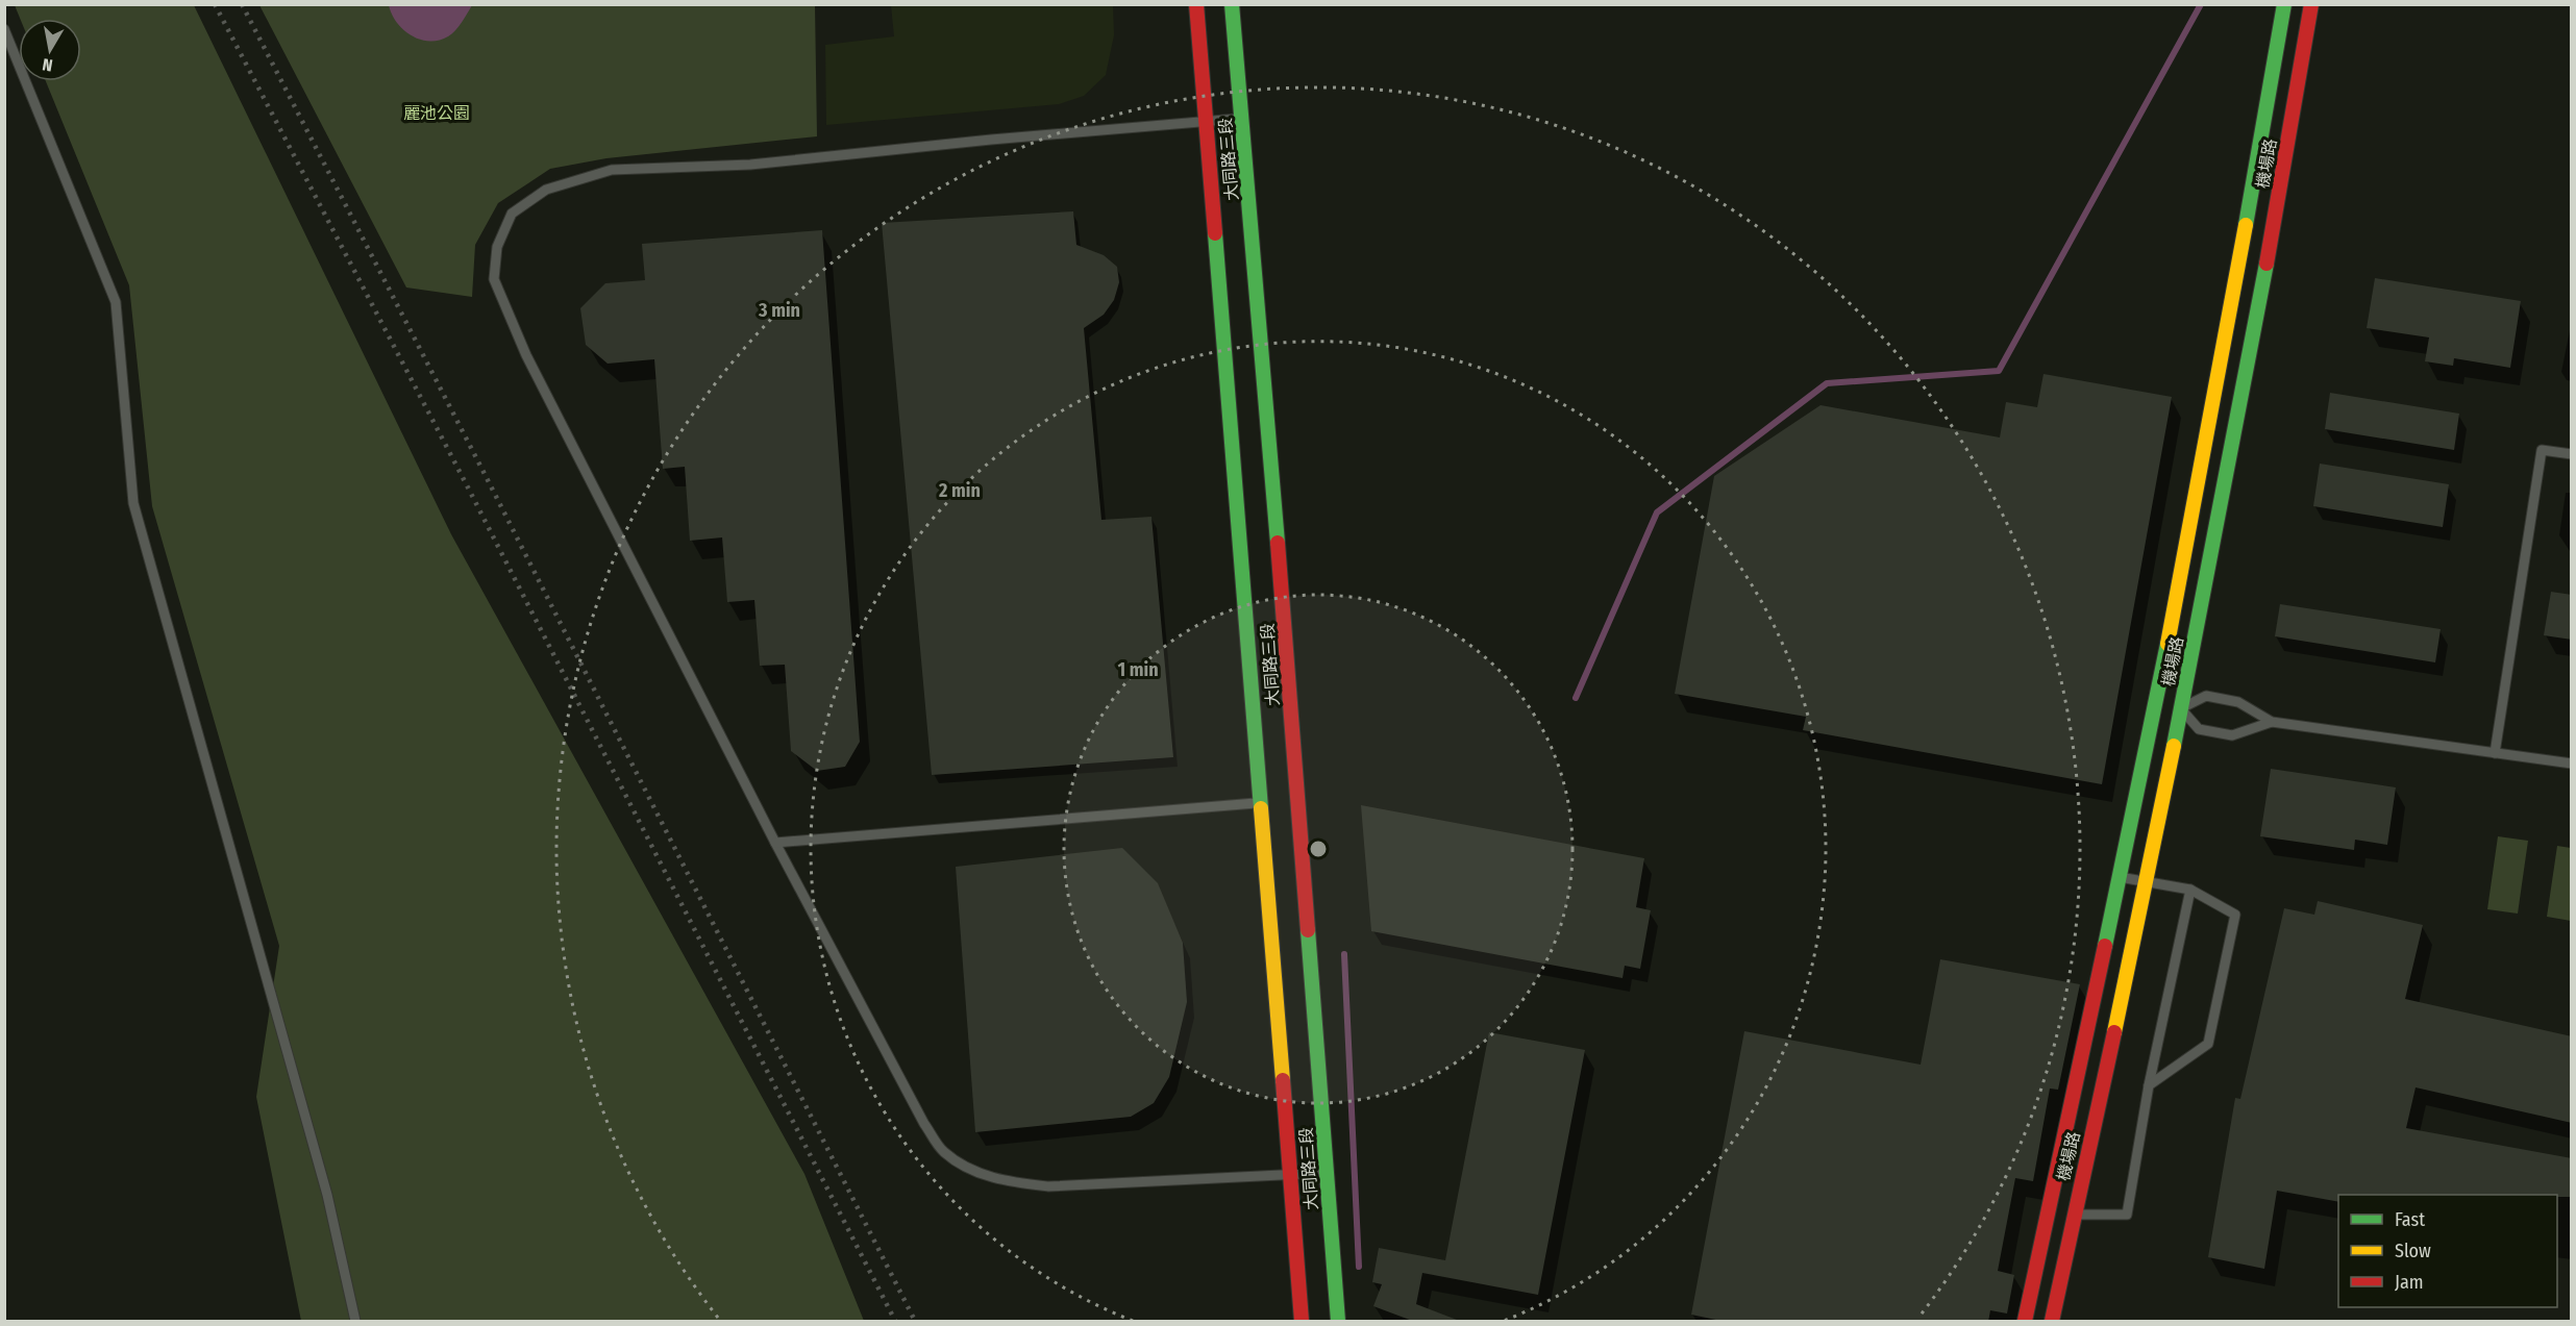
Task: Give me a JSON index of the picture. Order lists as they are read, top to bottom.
{
  "streets": {
    "street": ["大同路三段", "機場路"]
  },
  "parks": ["麗池公園"],
  "legend": ["Fast", "Slow", "Jam"],
  "north": "bottom",
  "rings": ["3 min", "2 min", "1 min"]
}
